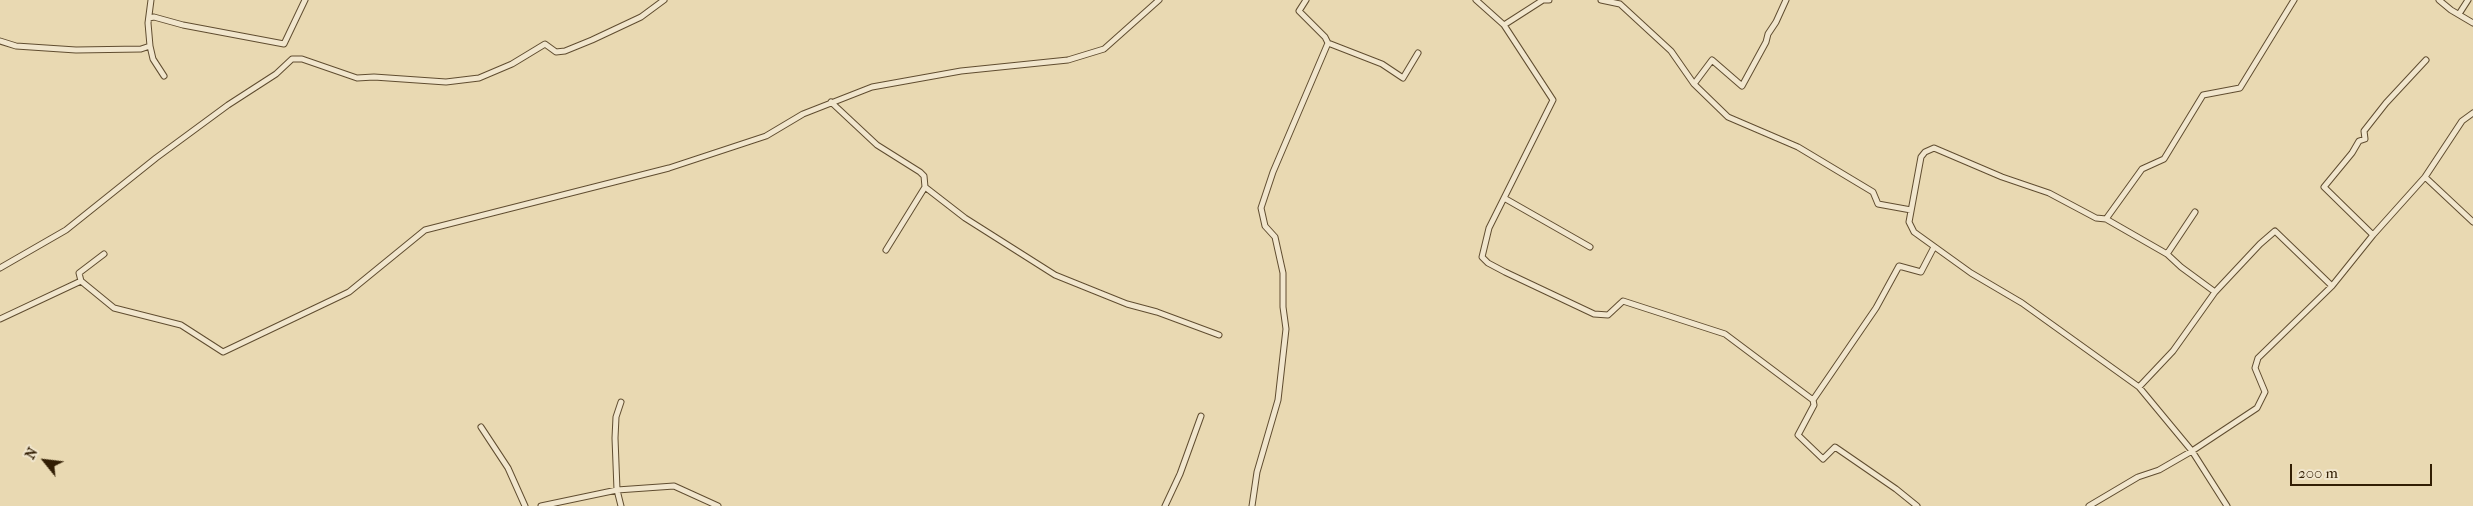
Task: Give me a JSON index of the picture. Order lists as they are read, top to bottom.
{
  "scale_bar": "200 m",
  "north": "top left"
}
